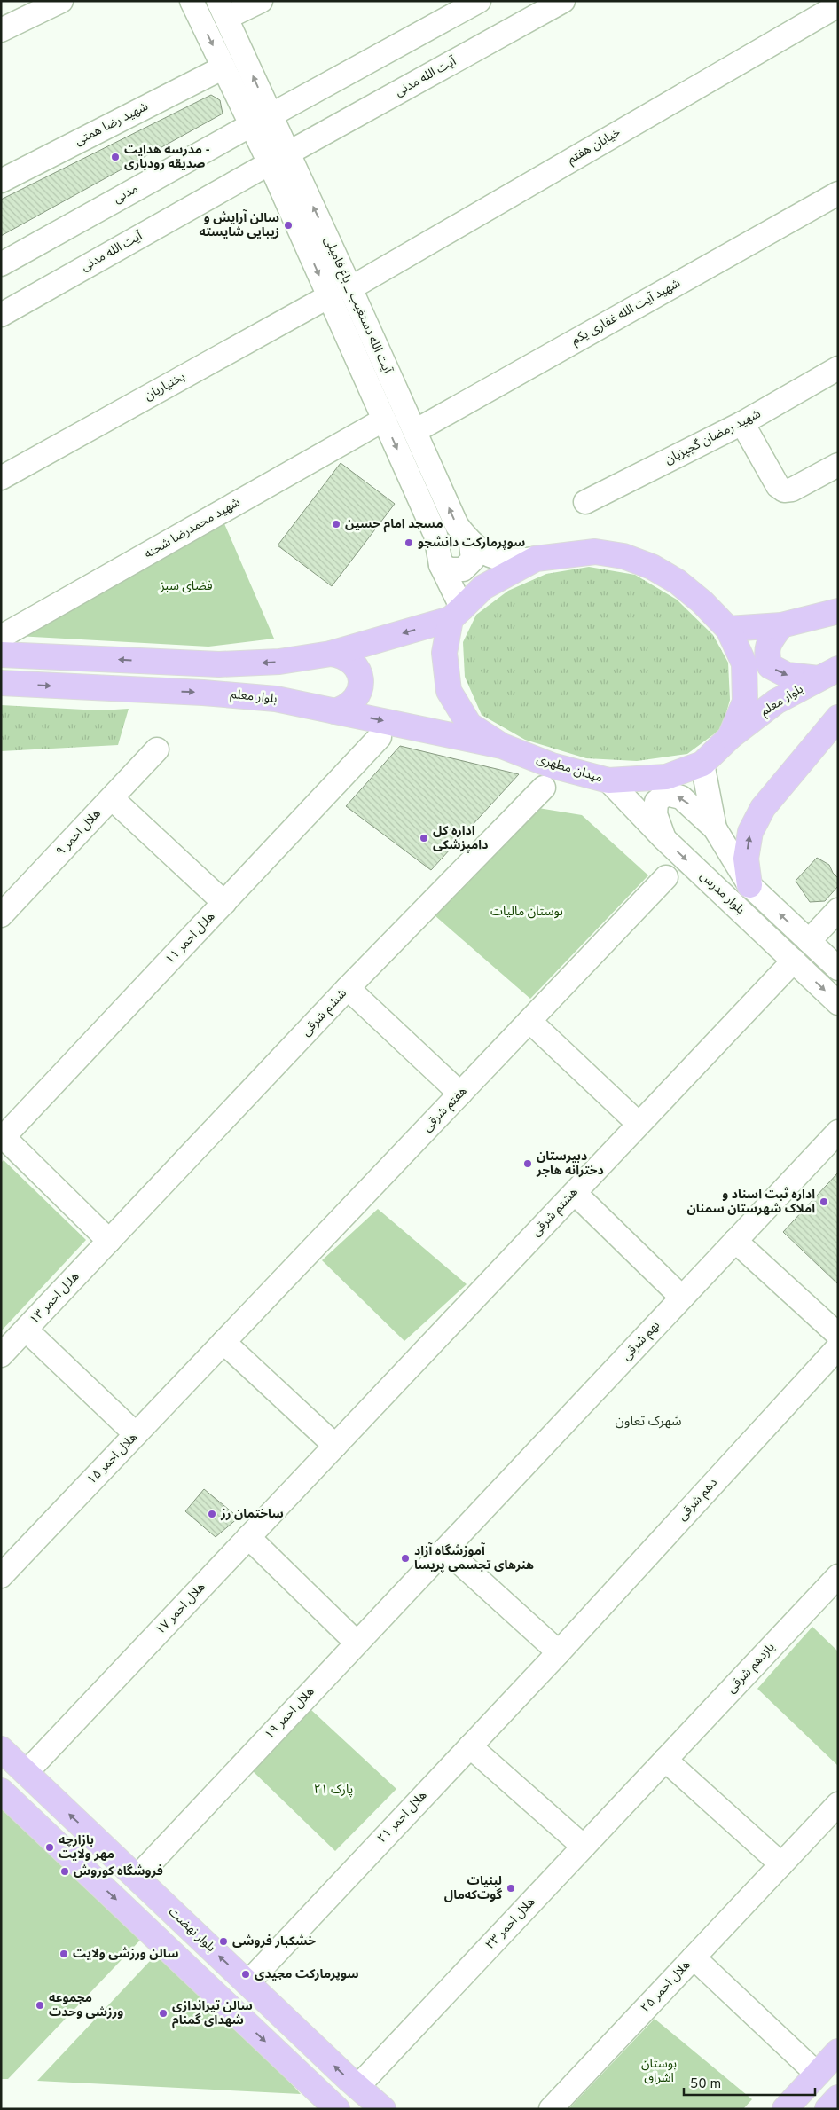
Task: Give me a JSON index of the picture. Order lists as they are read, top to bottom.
{
  "streets": {
    "main road": ["بلوار معلم", "میدان مطهری", "بلوار نهضت"],
    "street": [
      "آیت الله مدنی",
      "شهید رضا همتی",
      "خیابان هفتم",
      "مدنی",
      "آیت الله دستغیب _ باغ فامیلی",
      "شهید آیت الله غفاری یکم",
      "بختیاریان",
      "شهید رمضان گچپزیان",
      "شهید محمدرضا شحنه",
      "هلال احمر ۹",
      "بلوار مدرس",
      "هلال احمر ۱۱",
      "ششم شرقی",
      "هفتم شرقی",
      "هشتم شرقی",
      "هلال احمر ۱۳",
      "نهم شرقی",
      "هلال احمر ۱۵",
      "دهم شرقی",
      "هلال احمر ۱۷",
      "یازدهم شرقی",
      "هلال احمر ۱۹",
      "هلال احمر ۲۱",
      "هلال احمر ۲۳",
      "هلال احمر ۲۵"
    ]
  },
  "crossings": [
    ["آیت الله مدنی", "آیت الله دستغیب _ باغ فامیلی"],
    ["شهید رضا همتی", "آیت الله دستغیب _ باغ فامیلی"],
    ["خیابان هفتم", "آیت الله دستغیب _ باغ فامیلی"],
    ["مدنی", "آیت الله دستغیب _ باغ فامیلی"],
    ["آیت الله دستغیب _ باغ فامیلی", "شهید آیت الله غفاری یکم"],
    ["آیت الله دستغیب _ باغ فامیلی", "بختیاریان"],
    ["آیت الله دستغیب _ باغ فامیلی", "شهید محمدرضا شحنه"],
    ["آیت الله دستغیب _ باغ فامیلی", "میدان مطهری"],
    ["بلوار معلم", "میدان مطهری"],
    ["میدان مطهری", "بلوار مدرس"],
    ["بلوار مدرس", "هشتم شرقی"],
    ["ششم شرقی", "هلال احمر ۱۳"],
    ["هفتم شرقی", "هلال احمر ۱۵"],
    ["هشتم شرقی", "هلال احمر ۱۷"],
    ["نهم شرقی", "هلال احمر ۱۹"],
    ["دهم شرقی", "هلال احمر ۲۱"],
    ["هلال احمر ۱۷", "بلوار نهضت"],
    ["یازدهم شرقی", "هلال احمر ۲۳"],
    ["هلال احمر ۱۹", "بلوار نهضت"],
    ["هلال احمر ۲۱", "بلوار نهضت"],
    ["هلال احمر ۲۳", "بلوار نهضت"]
  ],
  "districts": ["شهرک تعاون"],
  "parks": [
    "فضای سبز",
    "بوستان مالیات",
    "پارک ۲۱",
    "بوستان اشراق"
  ],
  "places": [
    "مدرسه هدایت - صدیقه رودباری",
    "سالن آرایش و زیبایی شایسته",
    "مسجد امام حسین",
    "سوپرمارکت دانشجو",
    "اداره کل دامپزشکی",
    "دبیرستان دخترانه هاجر",
    "اداره ثبت اسناد و املاک شهرستان سمنان",
    "ساختمان رز",
    "آموزشگاه آزاد هنرهای تجسمی پریسا",
    "بازارچه مهر ولایت",
    "فروشگاه کوروش",
    "لبنیات گوت‌که‌مال",
    "خشکبار فروشی",
    "سالن ورزشی ولایت",
    "سوپرمارکت مجیدی",
    "مجموعه ورزشی وحدت",
    "سالن تیراندازی شهدای گمنام"
  ],
  "scale_bar": "50 m"
}
